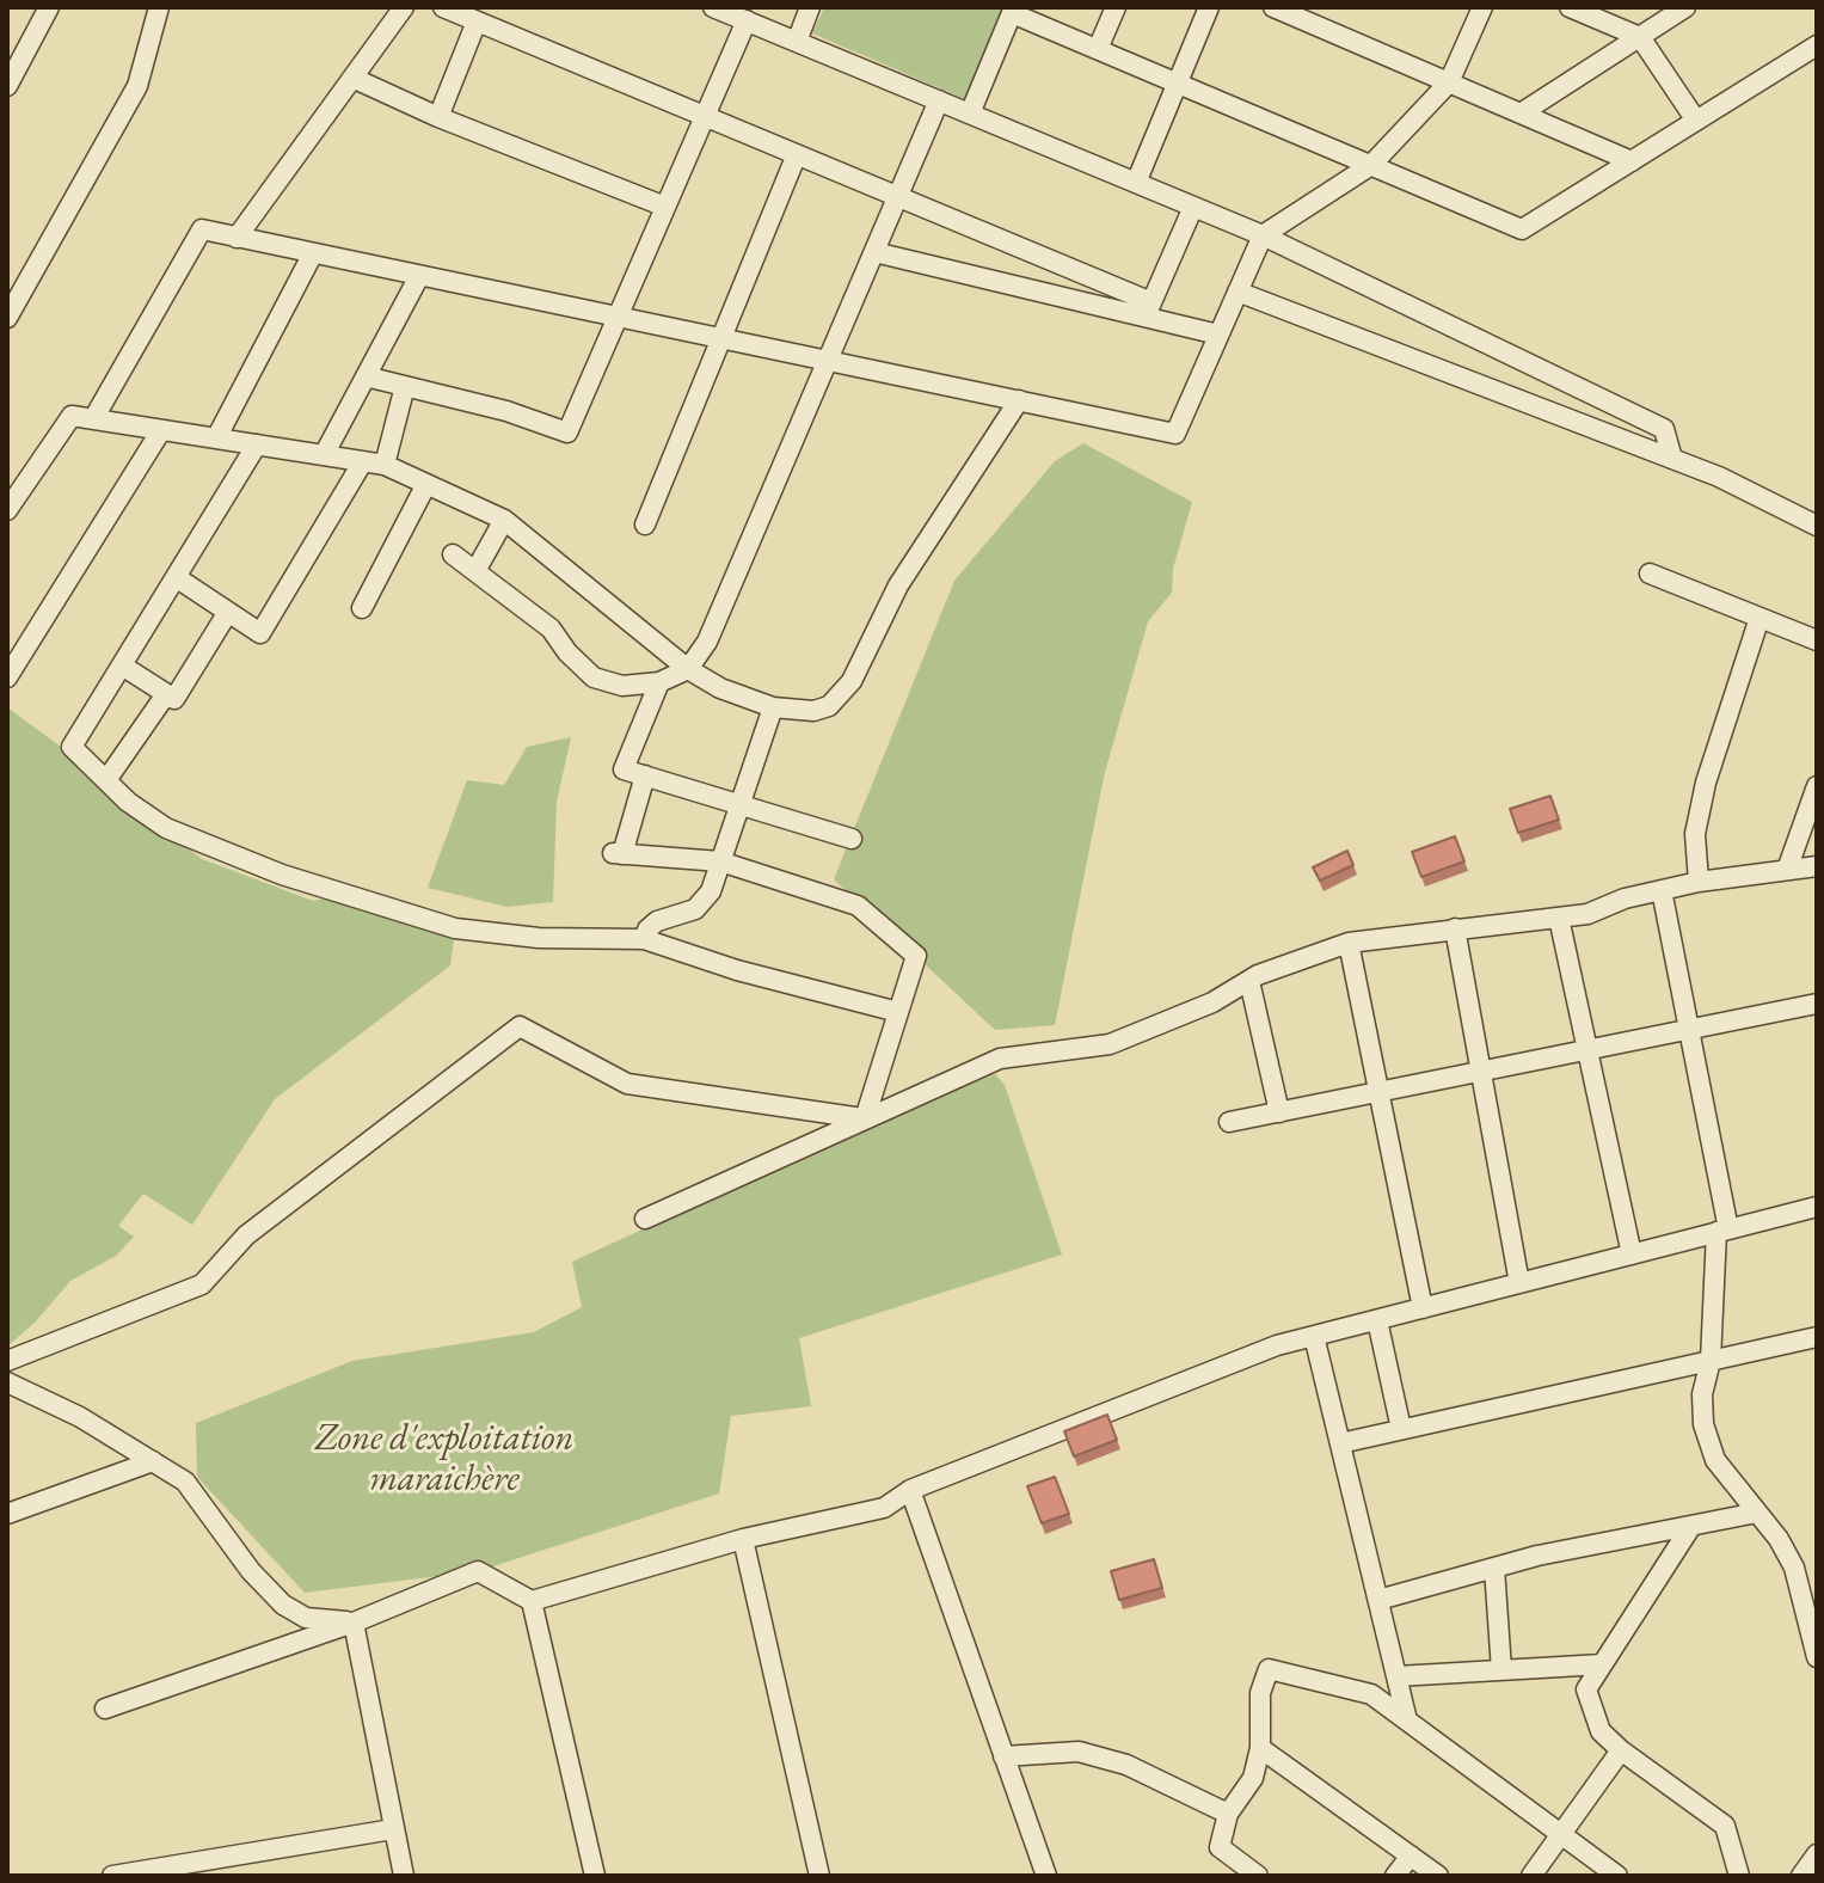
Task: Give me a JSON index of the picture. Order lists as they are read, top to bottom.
{
  "parks": ["Zone d'exploitation maraichère"]
}
